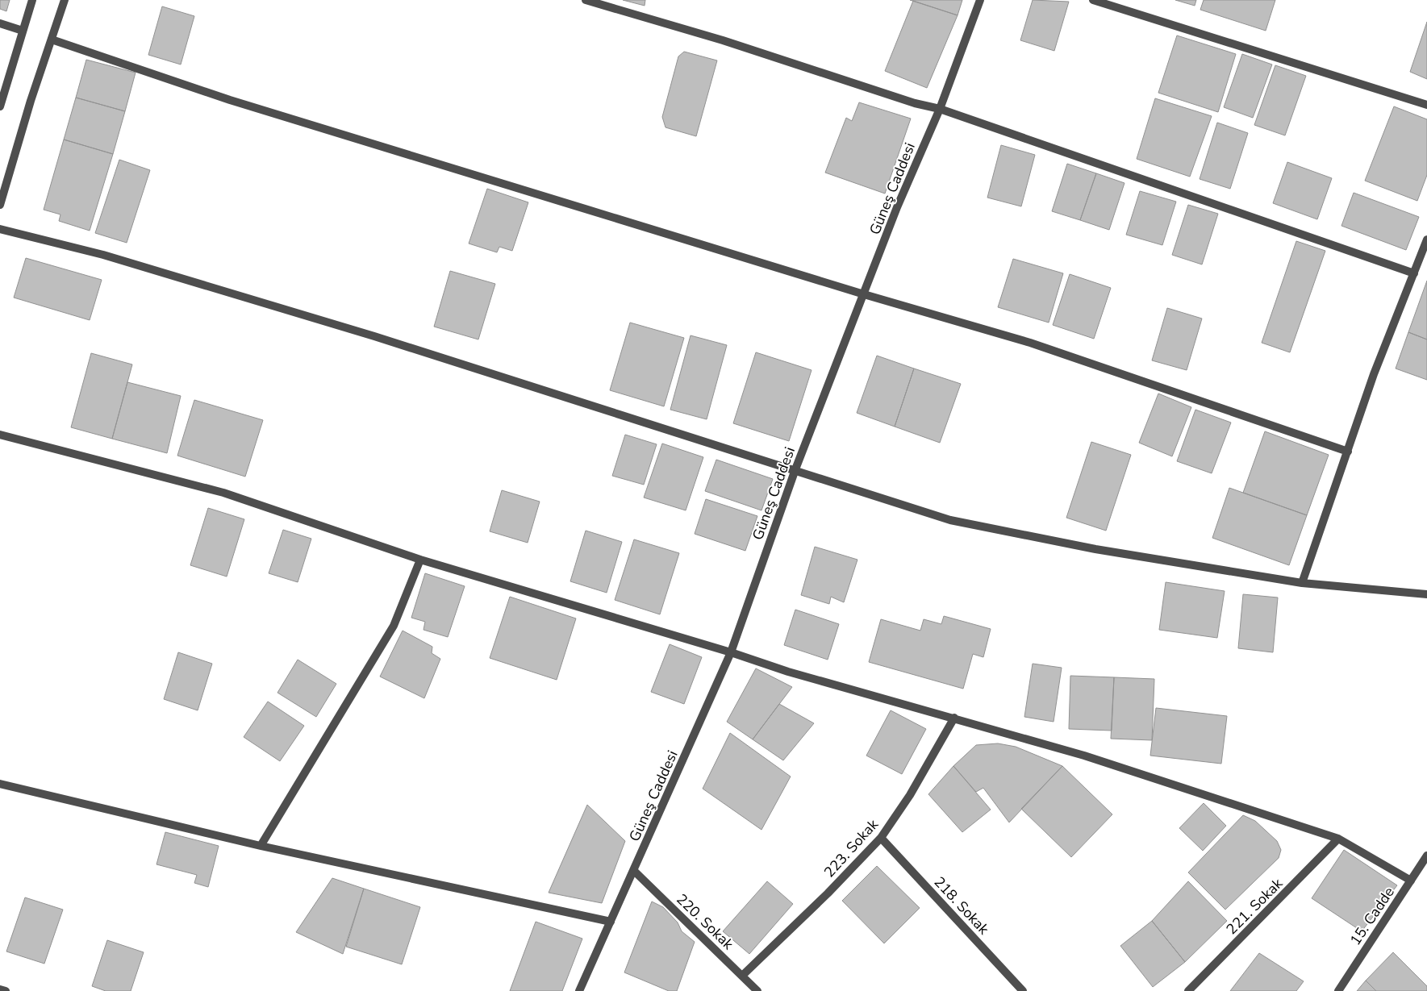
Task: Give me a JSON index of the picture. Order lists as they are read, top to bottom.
{
  "streets": {
    "street": [
      "Güneş Caddesi",
      "223. Sokak",
      "218. Sokak",
      "221. Sokak",
      "15. Cadde",
      "220. Sokak"
    ]
  },
  "crossings": [
    ["Güneş Caddesi", "220. Sokak"],
    ["223. Sokak", "218. Sokak"],
    ["223. Sokak", "220. Sokak"]
  ]
}
